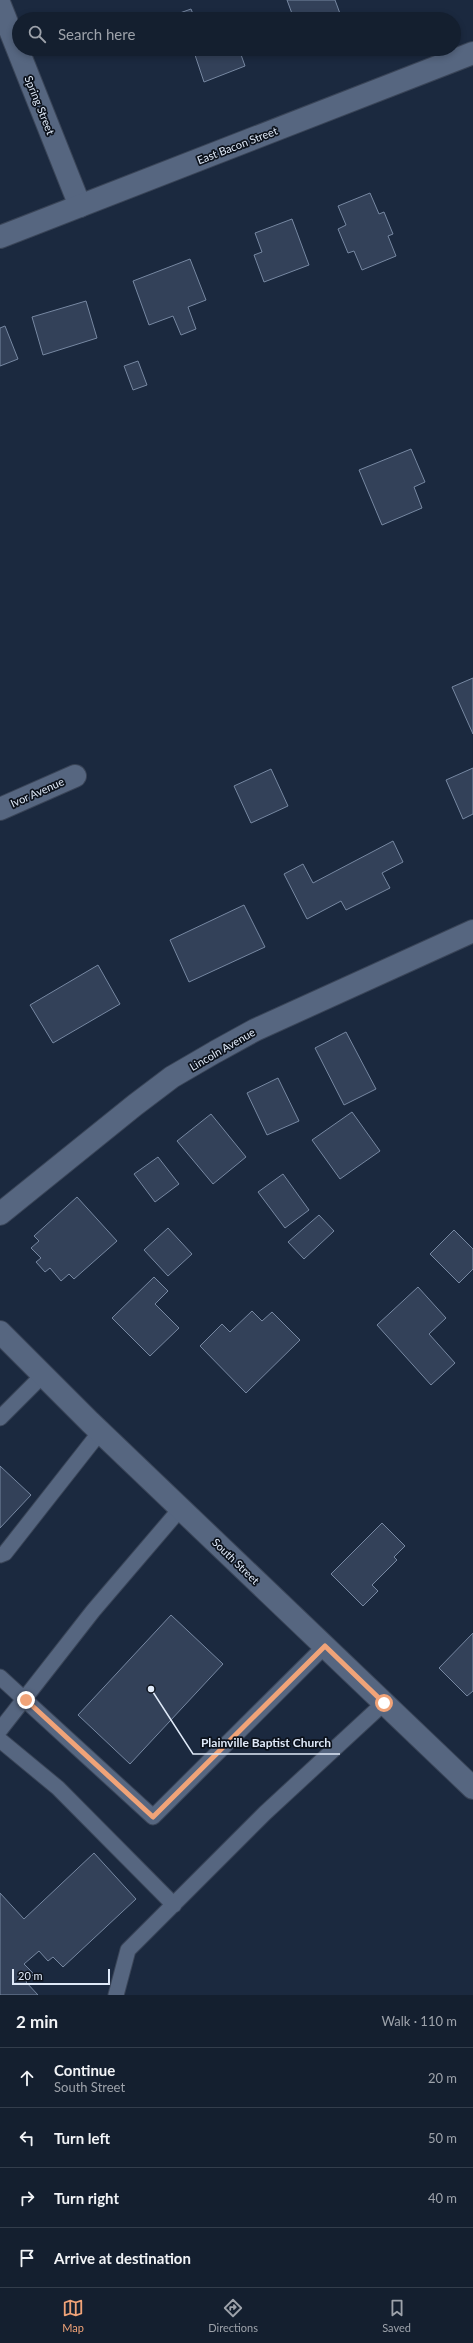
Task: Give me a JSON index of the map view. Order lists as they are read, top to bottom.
{
  "streets": {
    "main road": [
      "Spring Street",
      "East Bacon Street",
      "Ivor Avenue",
      "Lincoln Avenue",
      "South Street"
    ]
  },
  "crossings": [
    ["Spring Street", "East Bacon Street"]
  ],
  "places": ["Plainville Baptist Church"],
  "scale_bar": "20 m",
  "page": {
    "search": "Search here",
    "scale": "20 m",
    "heading": ["2 min", "Walk · 110 m"],
    "list": [
      ["Continue", "South Street", "20 m"],
      ["Turn left", "50 m"],
      ["Turn right", "40 m"],
      "Arrive at destination"
    ],
    "nav": ["Map", "Directions", "Saved"]
  }
}
